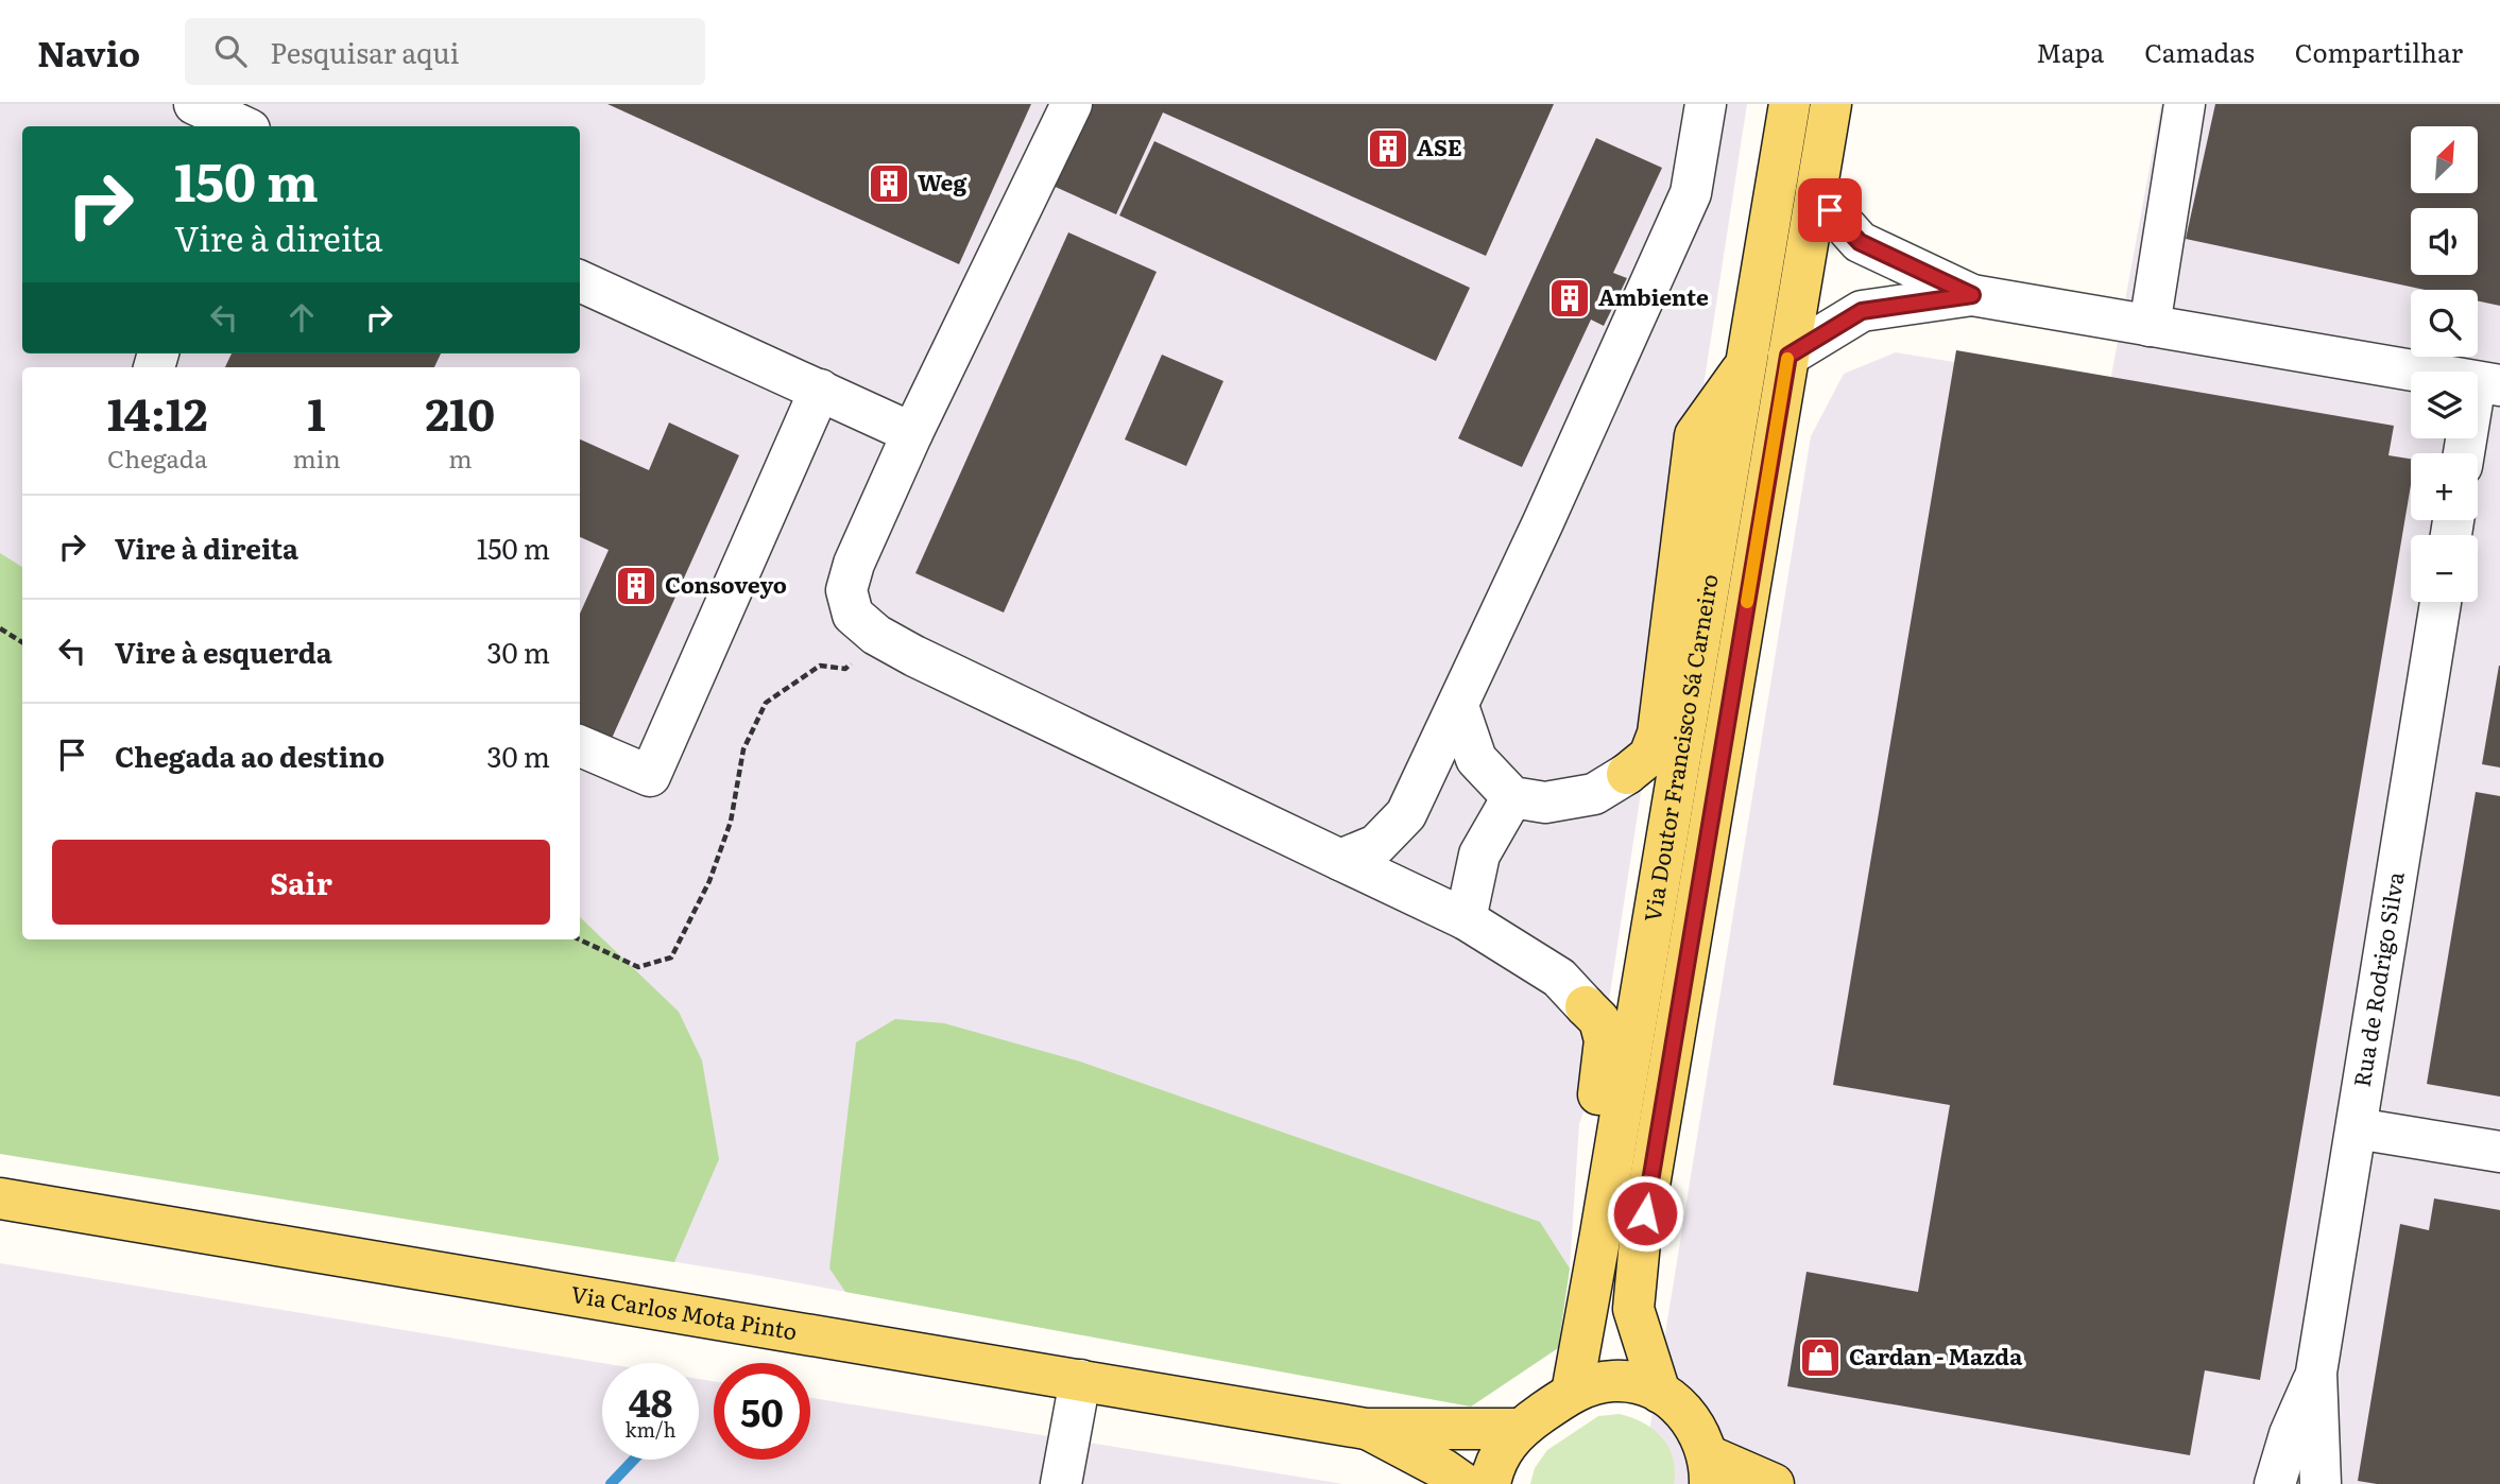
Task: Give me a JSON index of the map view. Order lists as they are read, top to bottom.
{
  "streets": {
    "main road": ["Via Doutor Francisco Sá Carneiro", "Via Carlos Mota Pinto"],
    "street": ["Rua de Rodrigo Silva"]
  },
  "places": {
    "building": [
      "ASE",
      "Weg",
      "Ambiente",
      "Consoveyo"
    ],
    "shop": ["Cardan - Mazda"]
  },
  "north": "top right",
  "page": {
    "header": "Navio",
    "search": "Pesquisar aqui",
    "nav": ["Mapa", "Camadas", "Compartilhar"],
    "map_buttons": ["+", "−"],
    "turn": ["150 m", "Vire à direita"],
    "eta": [
      "14:12",
      "Chegada",
      "1",
      "min",
      "210",
      "m"
    ],
    "list": [
      {
        "name": "Vire à direita",
        "value": "150 m"
      },
      {
        "name": "Vire à esquerda",
        "value": "30 m"
      },
      {
        "name": "Chegada ao destino",
        "value": "30 m"
      }
    ],
    "buttons": "Sair",
    "speed": "48 km/h",
    "limit": "50"
  }
}
